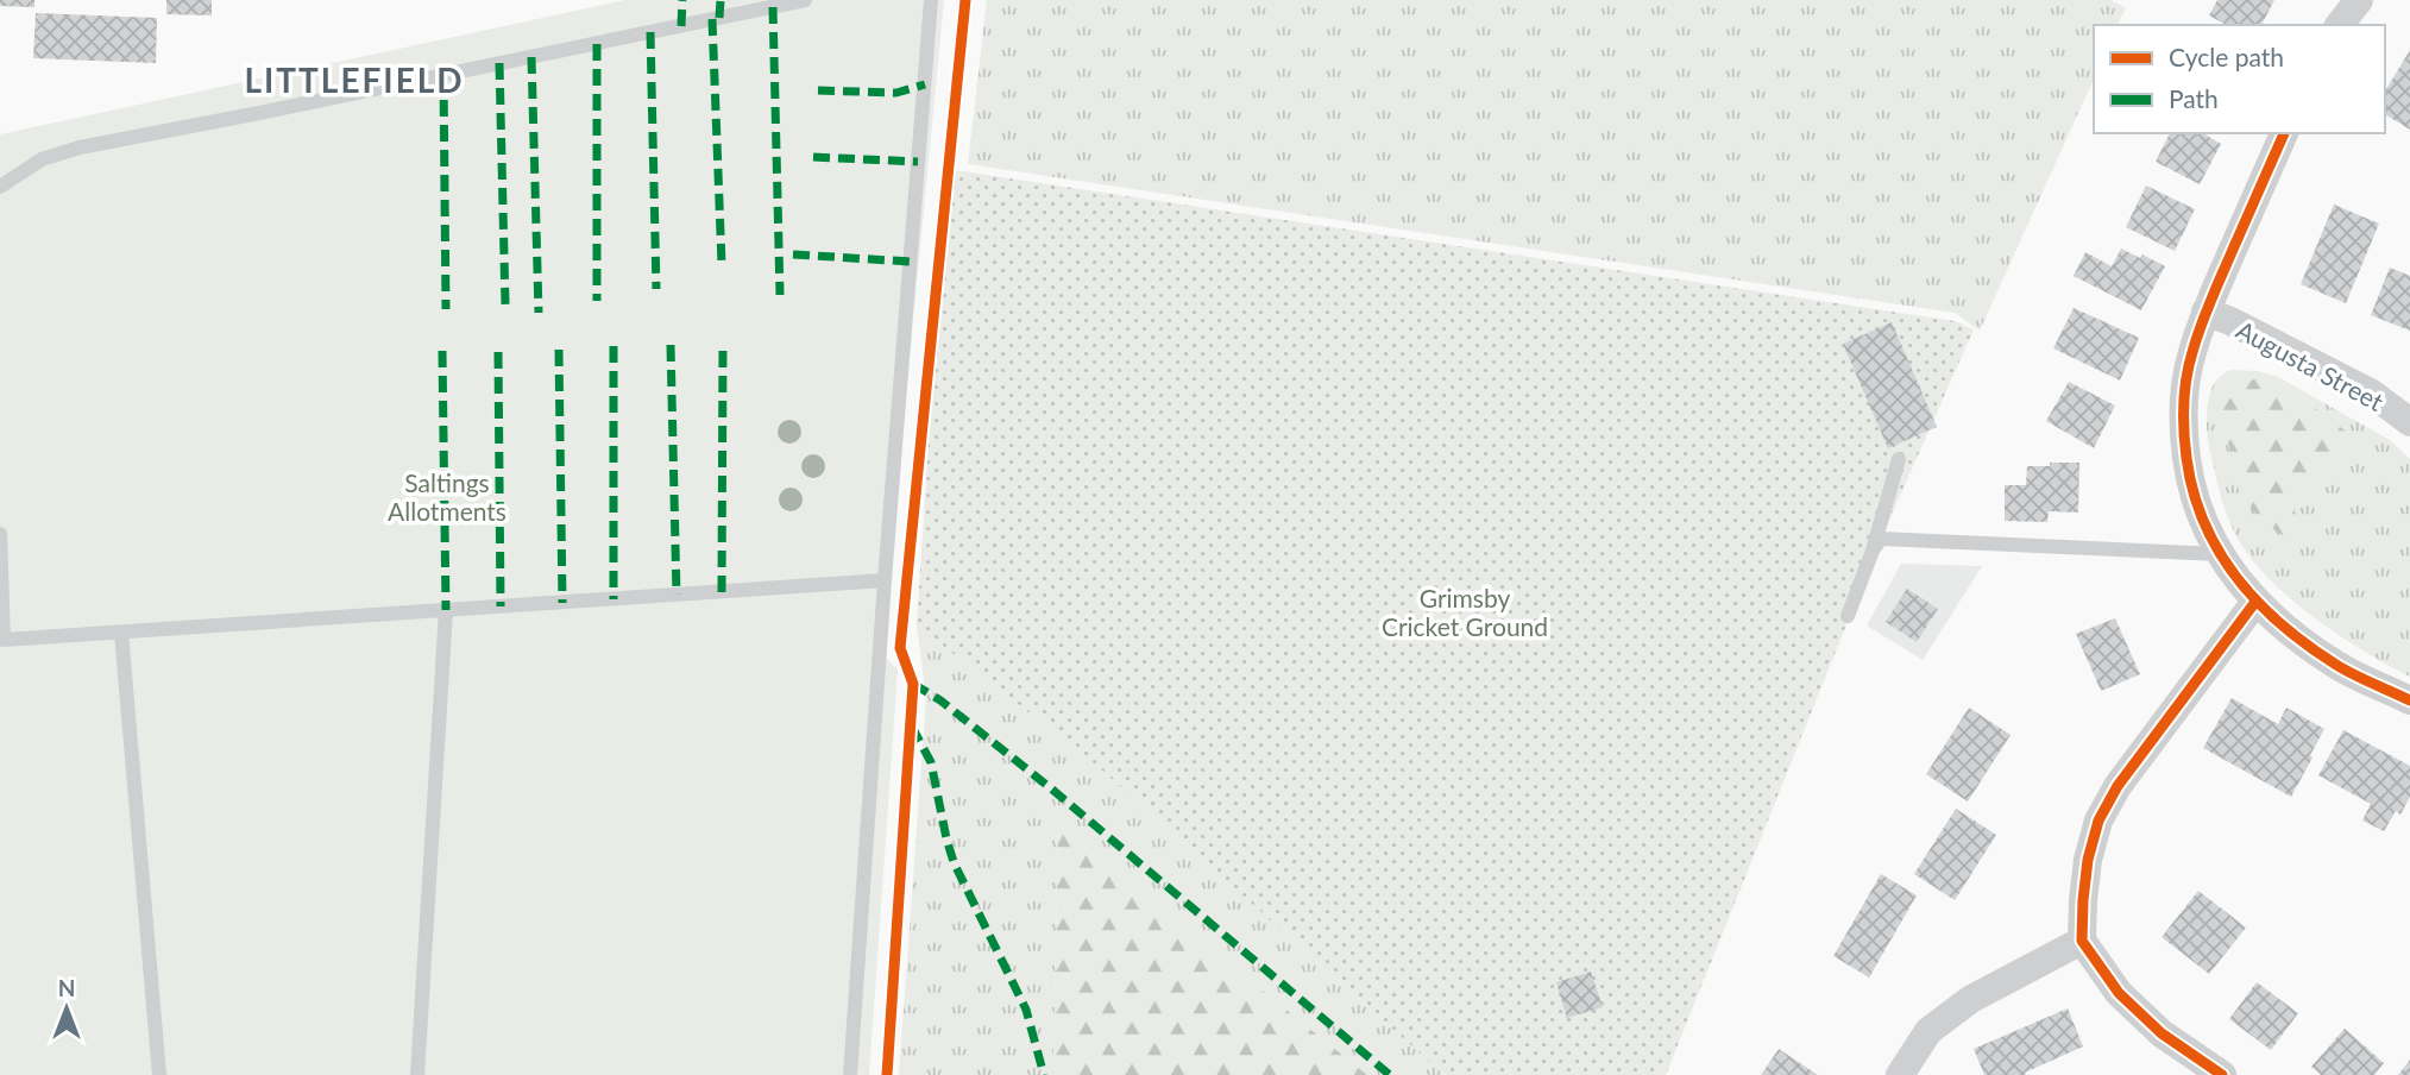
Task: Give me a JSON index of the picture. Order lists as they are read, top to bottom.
{
  "streets": {
    "street": ["Augusta Street"]
  },
  "districts": ["LITTLEFIELD"],
  "parks": ["Saltings Allotments", "Grimsby Cricket Ground"],
  "legend": ["Cycle path", "Path"],
  "north": "top"
}
